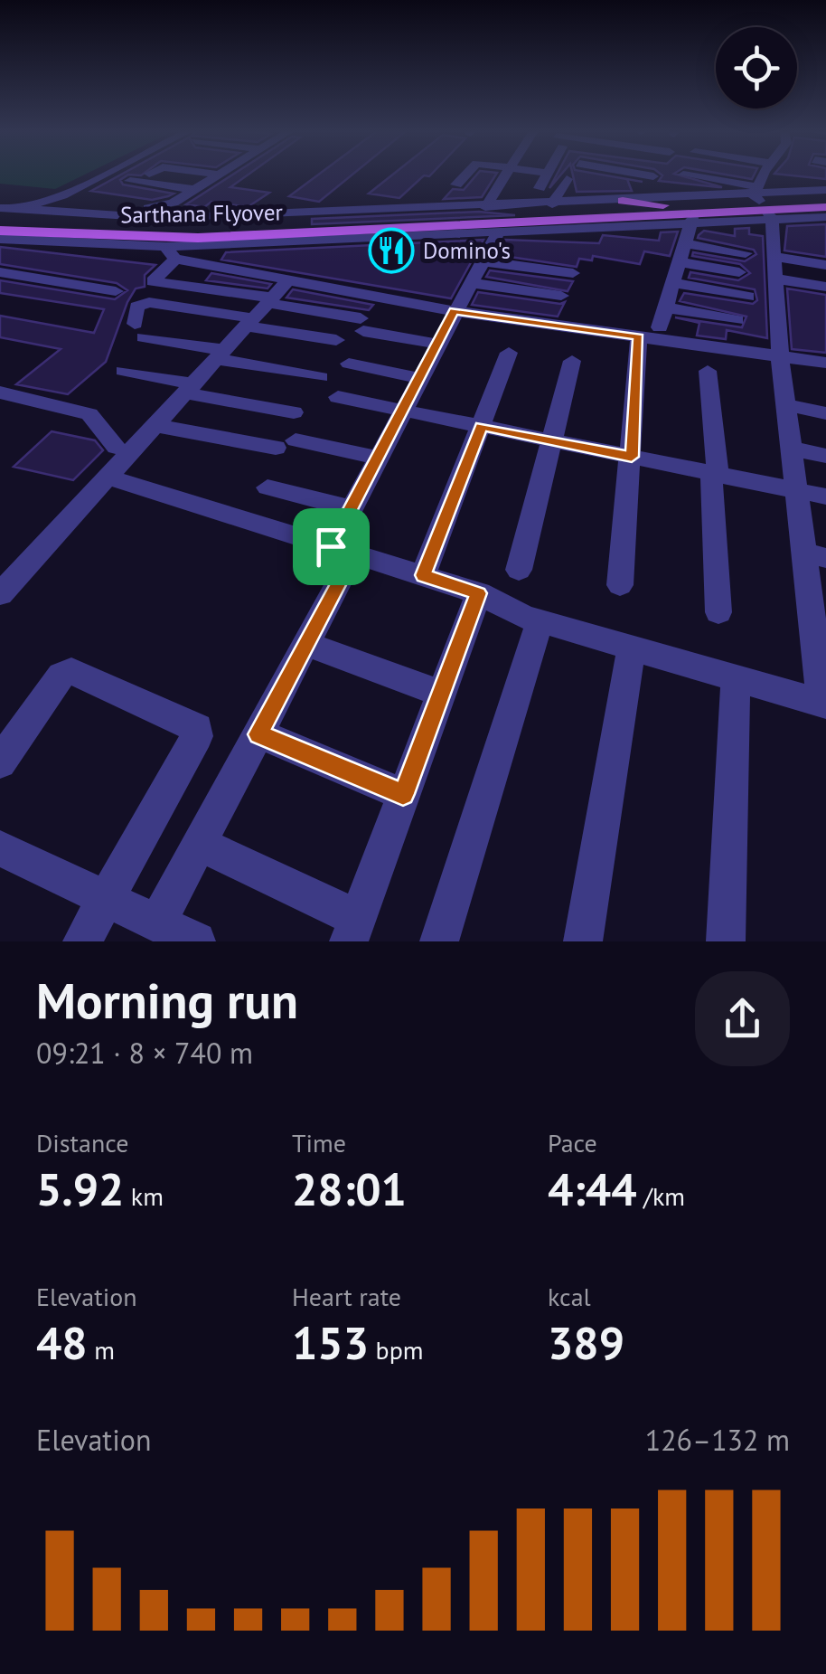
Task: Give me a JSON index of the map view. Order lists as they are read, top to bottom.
{
  "streets": {
    "main road": ["Sarthana Flyover"]
  },
  "places": {
    "restaurant": ["Domino's"]
  },
  "page": {
    "heading": ["Morning run", "09:21 · 8 × 740 m"],
    "stats": [
      ["Distance", "5.92 km"],
      ["Time", "28:01"],
      ["Pace", "4:44 /km"],
      ["Elevation", "48 m"],
      ["Heart rate", "153 bpm"],
      ["kcal", "389"]
    ],
    "chart": ["Elevation", "126–132 m"]
  }
}
